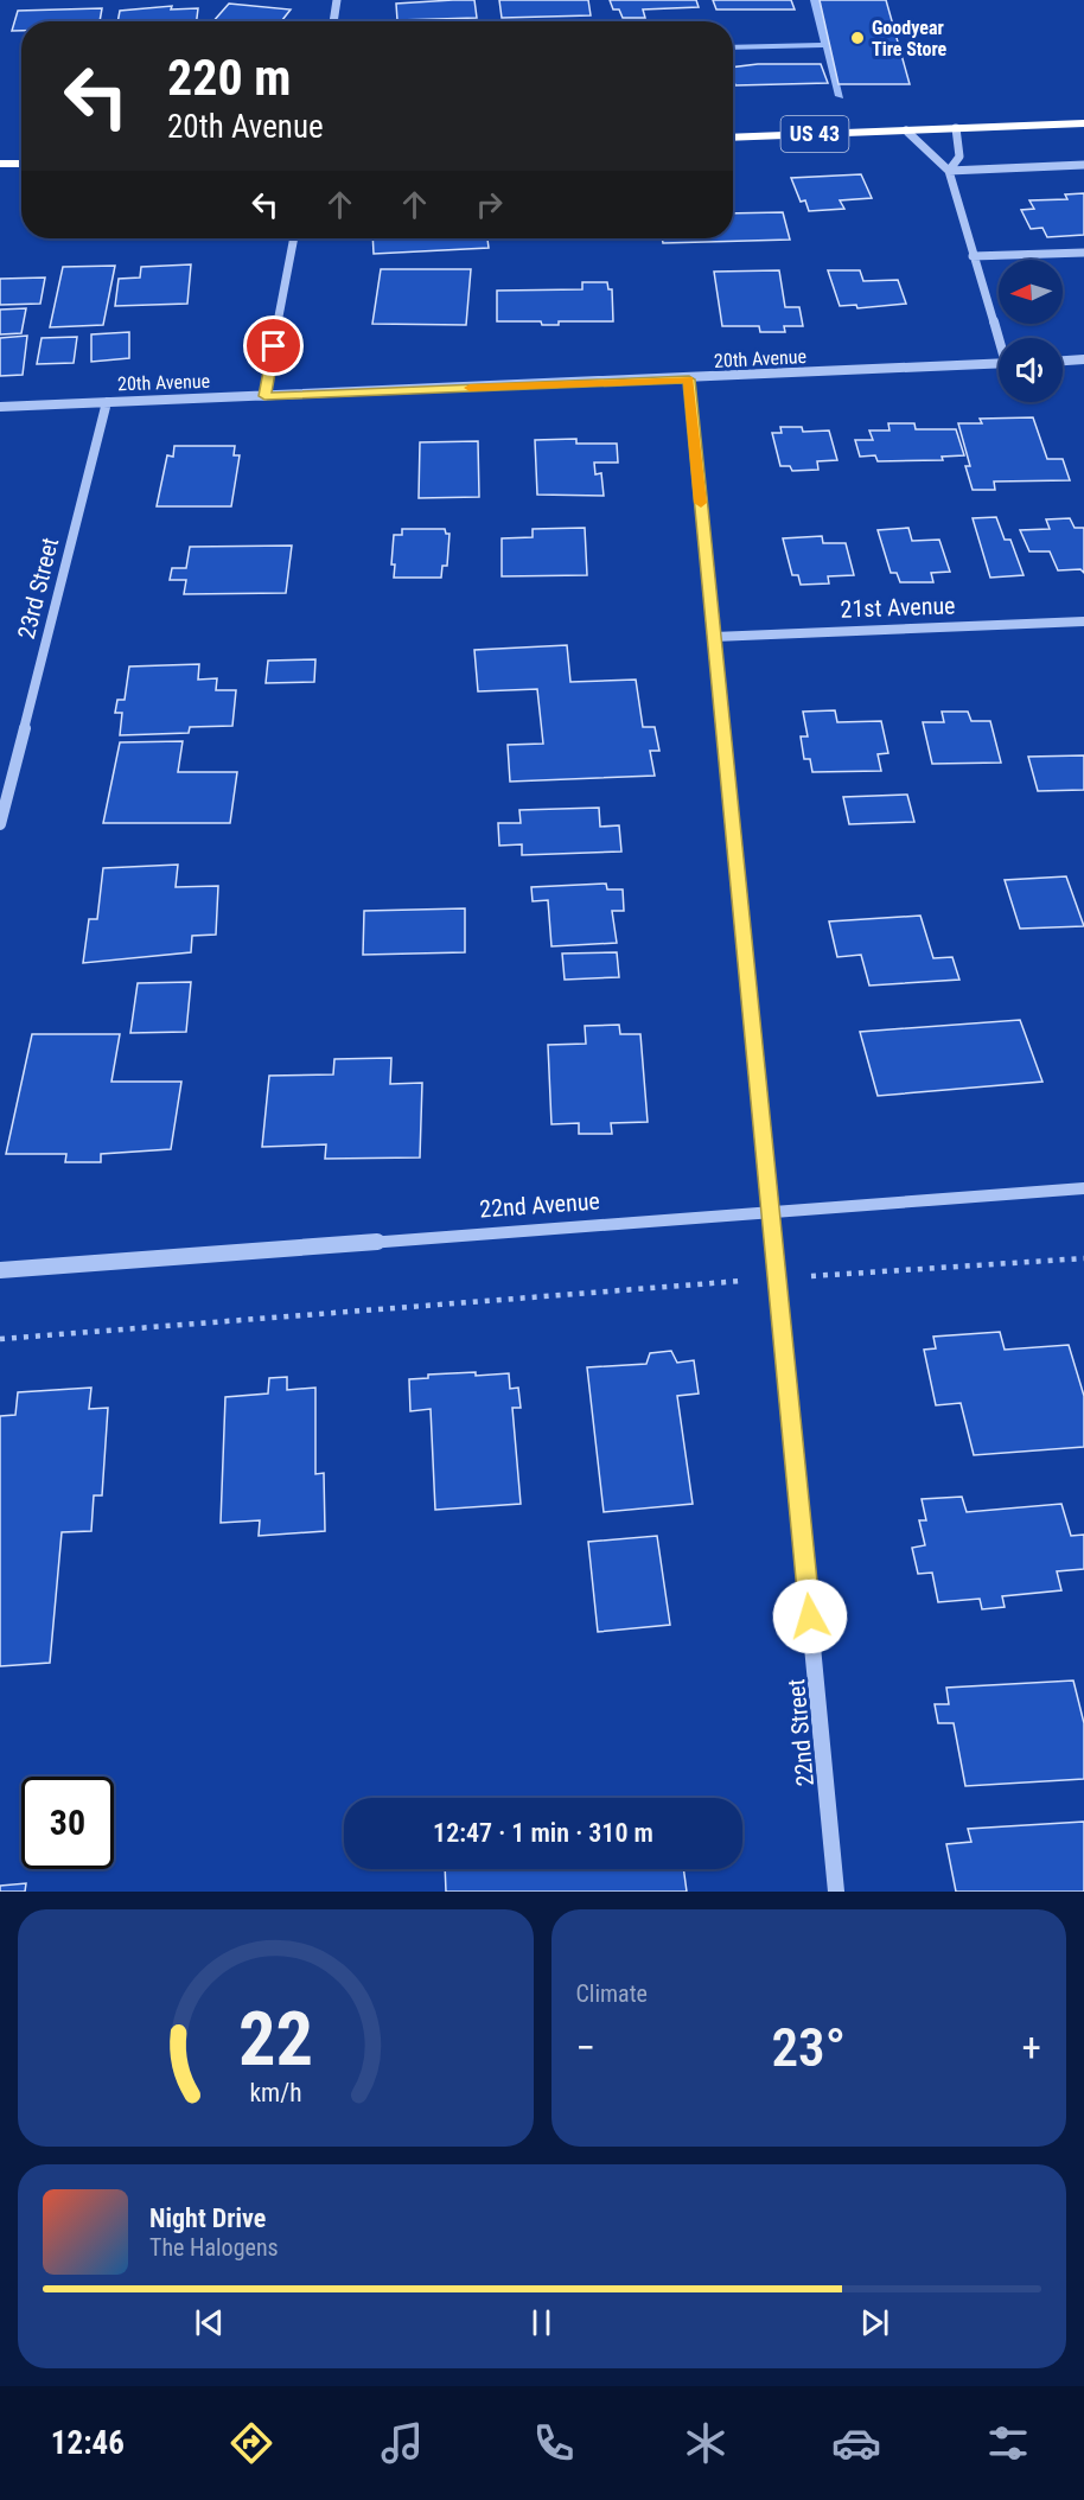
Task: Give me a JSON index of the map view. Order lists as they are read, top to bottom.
{
  "streets": {
    "highway": ["US 43"],
    "street": [
      "20th Avenue",
      "23rd Street",
      "21st Avenue",
      "22nd Avenue",
      "22nd Street"
    ]
  },
  "crossings": [
    ["20th Avenue", "23rd Street"],
    ["20th Avenue", "22nd Street"],
    ["21st Avenue", "22nd Street"],
    ["22nd Avenue", "22nd Street"]
  ],
  "places": ["Goodyear Tire Store"],
  "north": "left",
  "page": {
    "turn": ["220 m", "20th Avenue"],
    "limit": "30",
    "trip": "12:47 · 1 min · 310 m",
    "tile": "Climate",
    "heat": ["−", "23°", "+"],
    "song": ["Night Drive", "The Halogens"],
    "tabs": "12:46",
    "gauge": ["22", "km/h"]
  }
}
